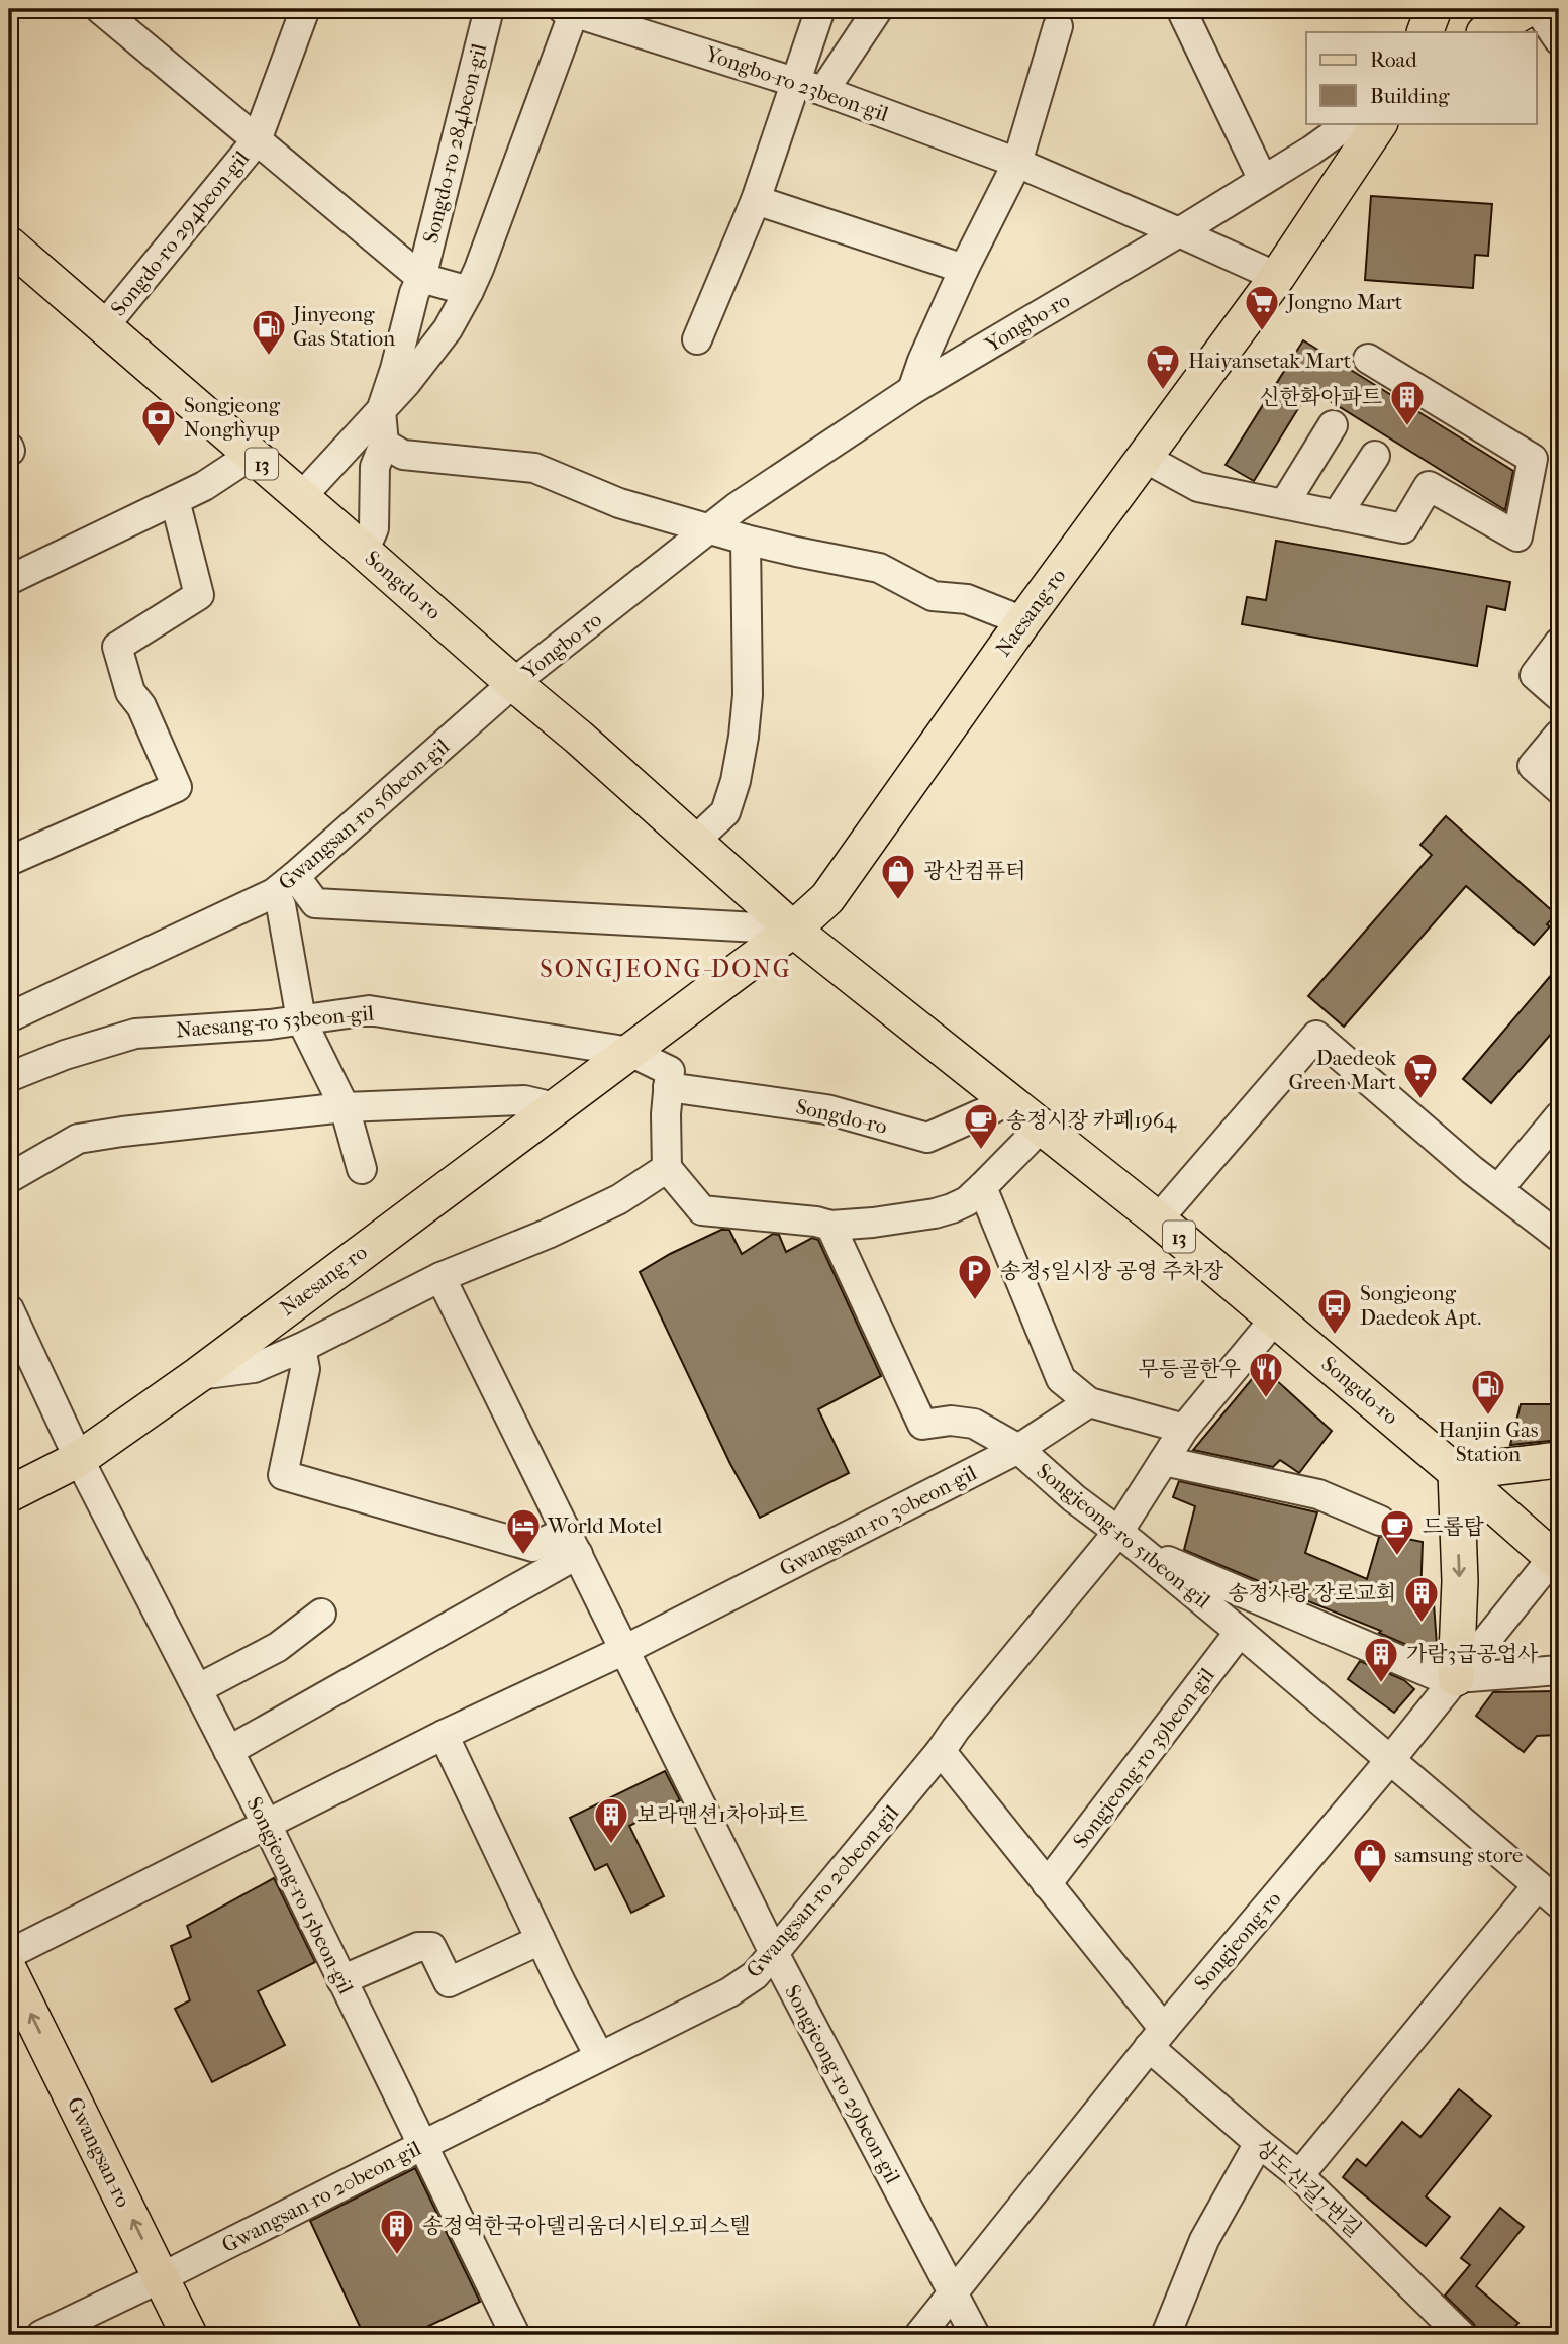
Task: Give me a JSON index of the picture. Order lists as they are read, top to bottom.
{
  "streets": {
    "main road": [
      "13",
      "Songdo-ro",
      "Naesang-ro",
      "Gwangsan-ro"
    ],
    "street": [
      "Yongbo-ro 23beon-gil",
      "Songdo-ro 284beon-gil",
      "Songdo-ro 294beon-gil",
      "Yongbo-ro",
      "Gwangsan-ro 56beon-gil",
      "Naesang-ro 53beon-gil",
      "Gwangsan-ro 30beon-gil",
      "Songjeong-ro 51beon-gil",
      "Songjeong-ro 39beon-gil",
      "Gwangsan-ro 20beon-gil",
      "Songjeong-ro 15beon-gil",
      "Songjeong-ro",
      "Songjeong-ro 29beon-gil",
      "상도산길7번길"
    ]
  },
  "crossings": [
    ["Yongbo-ro 23beon-gil", "Songdo-ro 284beon-gil"],
    ["Yongbo-ro 23beon-gil", "Yongbo-ro"],
    ["Yongbo-ro 23beon-gil", "Songdo-ro"],
    ["Yongbo-ro 23beon-gil", "Naesang-ro"],
    ["Songdo-ro 284beon-gil", "Songdo-ro 294beon-gil"],
    ["Songdo-ro 294beon-gil", "Songdo-ro"],
    ["Yongbo-ro", "Songdo-ro"],
    ["Yongbo-ro", "Gwangsan-ro 56beon-gil"],
    ["Songdo-ro", "Naesang-ro"],
    ["Songdo-ro", "Gwangsan-ro 56beon-gil"],
    ["Songdo-ro", "Gwangsan-ro 20beon-gil"],
    ["Songdo-ro", "Songjeong-ro"],
    ["Naesang-ro", "Naesang-ro 53beon-gil"],
    ["Naesang-ro", "Songjeong-ro 15beon-gil"],
    ["Naesang-ro", "Songjeong-ro 29beon-gil"],
    ["Gwangsan-ro 30beon-gil", "Songjeong-ro 51beon-gil"],
    ["Gwangsan-ro 30beon-gil", "Songjeong-ro 15beon-gil"],
    ["Gwangsan-ro 30beon-gil", "Songjeong-ro 29beon-gil"],
    ["Songjeong-ro 51beon-gil", "Songjeong-ro 39beon-gil"],
    ["Songjeong-ro 51beon-gil", "Gwangsan-ro 20beon-gil"],
    ["Songjeong-ro 51beon-gil", "Songjeong-ro"],
    ["Gwangsan-ro 20beon-gil", "Songjeong-ro 15beon-gil"],
    ["Gwangsan-ro 20beon-gil", "Songjeong-ro 29beon-gil"],
    ["Gwangsan-ro 20beon-gil", "Gwangsan-ro"],
    ["Songjeong-ro", "Songjeong-ro 29beon-gil"],
    ["Songjeong-ro", "상도산길7번길"]
  ],
  "one_way": ["Gwangsan-ro"],
  "districts": ["SONGJEONG-DONG"],
  "places": {
    "supermarket": ["Jongno Mart", "Haiyansetak Mart", "Daedeok Green Mart"],
    "fuel station": ["Jinyeong Gas Station", "Hanjin Gas Station"],
    "building": [
      "신한화아파트",
      "송정사랑 장로교회",
      "가람3급공업사",
      "보라맨션1차아파트",
      "송정역한국아델리움더시티오피스텔"
    ],
    "bank": ["Songjeong Nonghyup"],
    "shop": ["광산컴퓨터", "samsung store"],
    "cafe": ["송정시장 카페1964", "드롭탑"],
    "parking": ["송정5일시장 공영 주차장"],
    "bus stop": ["Songjeong Daedeok Apt."],
    "restaurant": ["무등골한우"],
    "hotel": ["World Motel"]
  },
  "legend": ["Road", "Building"]
}
